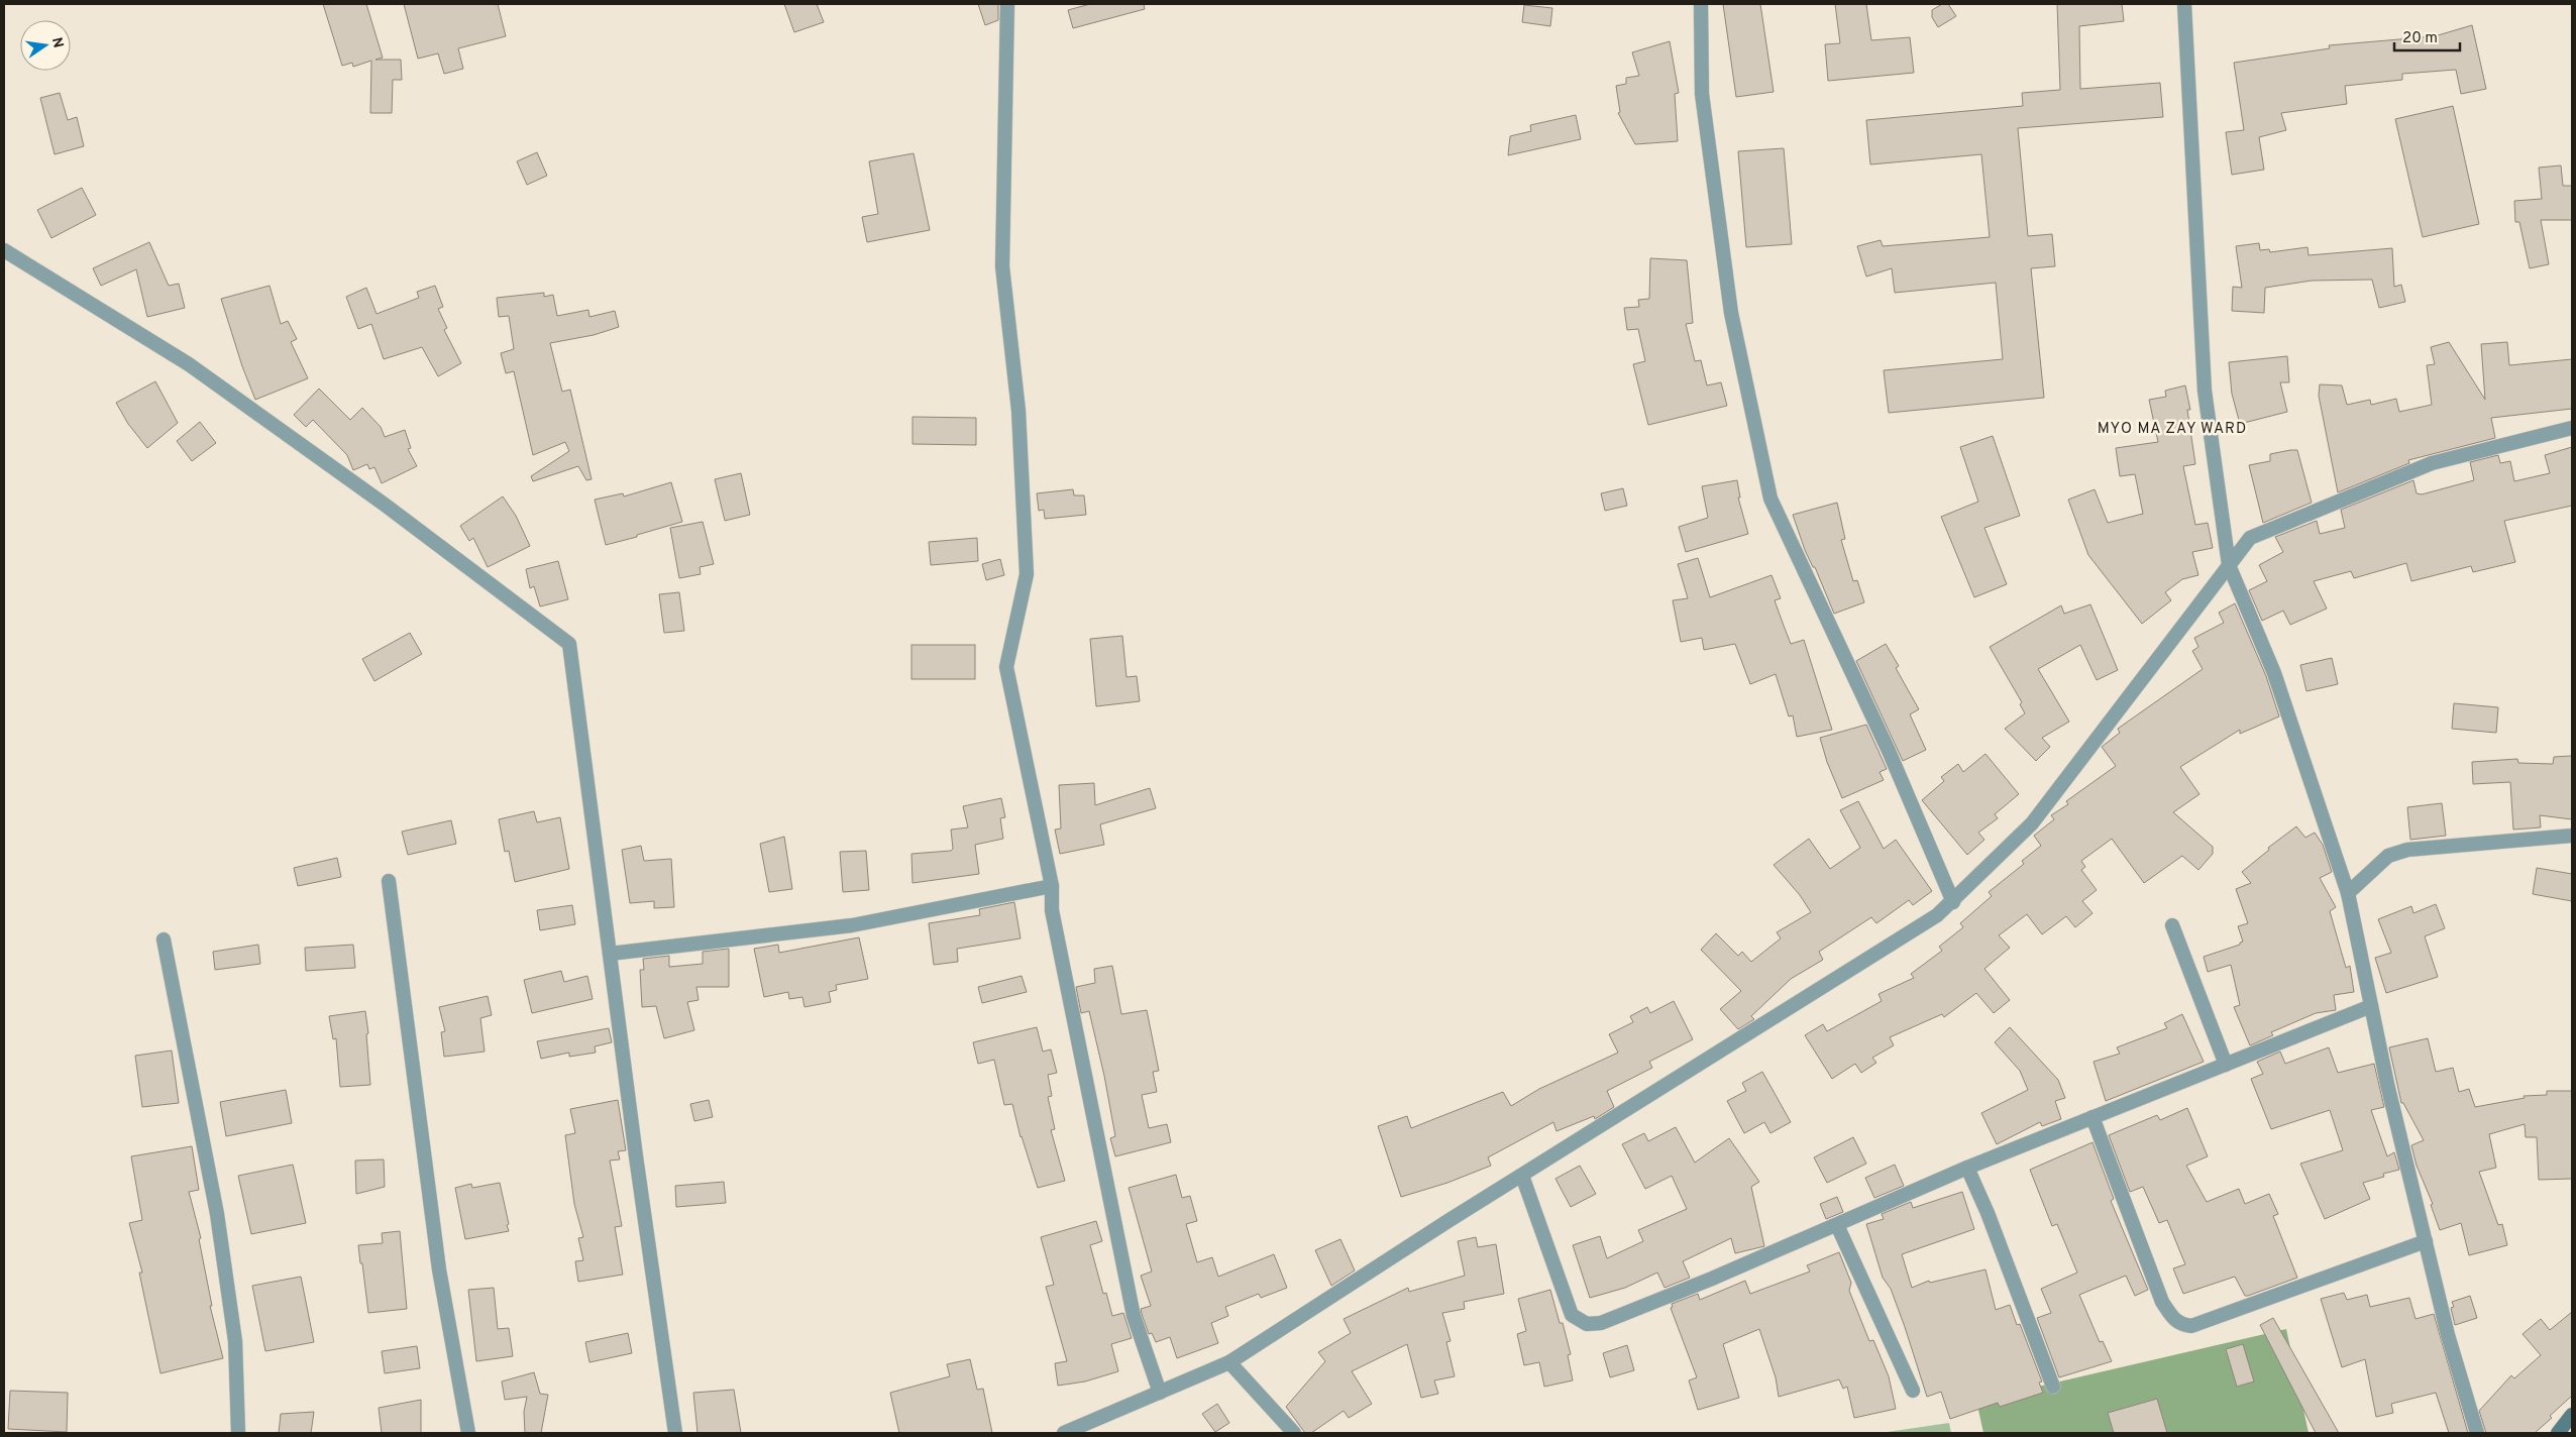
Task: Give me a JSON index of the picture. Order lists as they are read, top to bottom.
{
  "districts": ["MYO MA ZAY WARD"],
  "scale_bar": "20 m",
  "north": "right"
}
